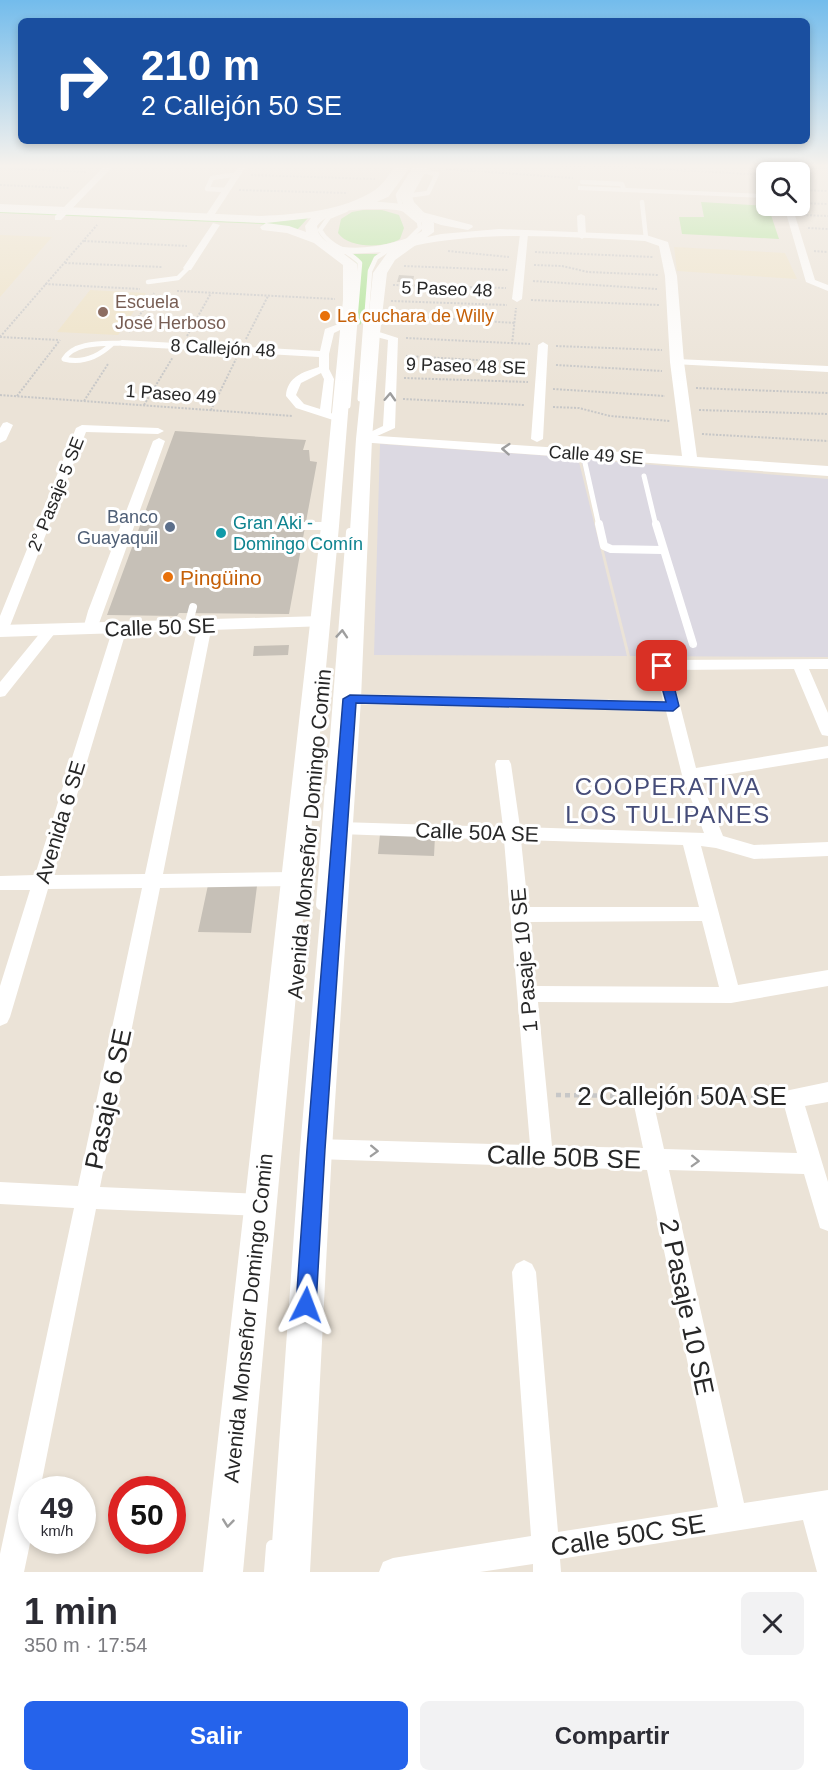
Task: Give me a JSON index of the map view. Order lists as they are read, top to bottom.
{
  "streets": {
    "main road": ["Avenida Monseñor Domingo Comin"],
    "street": [
      "8 Callejón 48",
      "Calle 49 SE",
      "2° Pasaje 5 SE",
      "Calle 50 SE",
      "Avenida 6 SE",
      "Calle 50A SE",
      "1 Pasaje 10 SE",
      "2 Callejón 50A SE",
      "Pasaje 6 SE",
      "Calle 50B SE",
      "2 Pasaje 10 SE",
      "Calle 50C SE"
    ],
    "path": ["5 Paseo 48", "9 Paseo 48 SE", "1 Paseo 49"]
  },
  "crossings": [
    ["5 Paseo 48", "Avenida Monseñor Domingo Comin"],
    ["8 Callejón 48", "Avenida Monseñor Domingo Comin"],
    ["Calle 49 SE", "Avenida Monseñor Domingo Comin"],
    ["2° Pasaje 5 SE", "Calle 50 SE"],
    ["Calle 50 SE", "Avenida 6 SE"],
    ["Calle 50 SE", "Avenida Monseñor Domingo Comin"],
    ["Calle 50 SE", "Pasaje 6 SE"],
    ["Calle 50A SE", "Avenida Monseñor Domingo Comin"],
    ["Calle 50A SE", "1 Pasaje 10 SE"],
    ["Avenida Monseñor Domingo Comin", "Calle 50B SE"],
    ["1 Pasaje 10 SE", "2 Callejón 50A SE"],
    ["1 Pasaje 10 SE", "Calle 50B SE"],
    ["2 Callejón 50A SE", "2 Pasaje 10 SE"],
    ["Calle 50B SE", "2 Pasaje 10 SE"],
    ["2 Pasaje 10 SE", "Calle 50C SE"]
  ],
  "one_way": ["Calle 49 SE", "Calle 50B SE"],
  "districts": ["COOPERATIVA LOS TULIPANES"],
  "places": [
    "Escuela José Herboso",
    "La cuchara de Willy",
    "Banco Guayaquil",
    "Gran Aki - Domingo Comín",
    "Pingüino"
  ],
  "page": {
    "turn": ["210 m", "2 Callejón 50 SE"],
    "speed": "49 km/h",
    "limit": "50",
    "heading": ["1 min", "350 m · 17:54"],
    "buttons": ["Salir", "Compartir"]
  }
}
